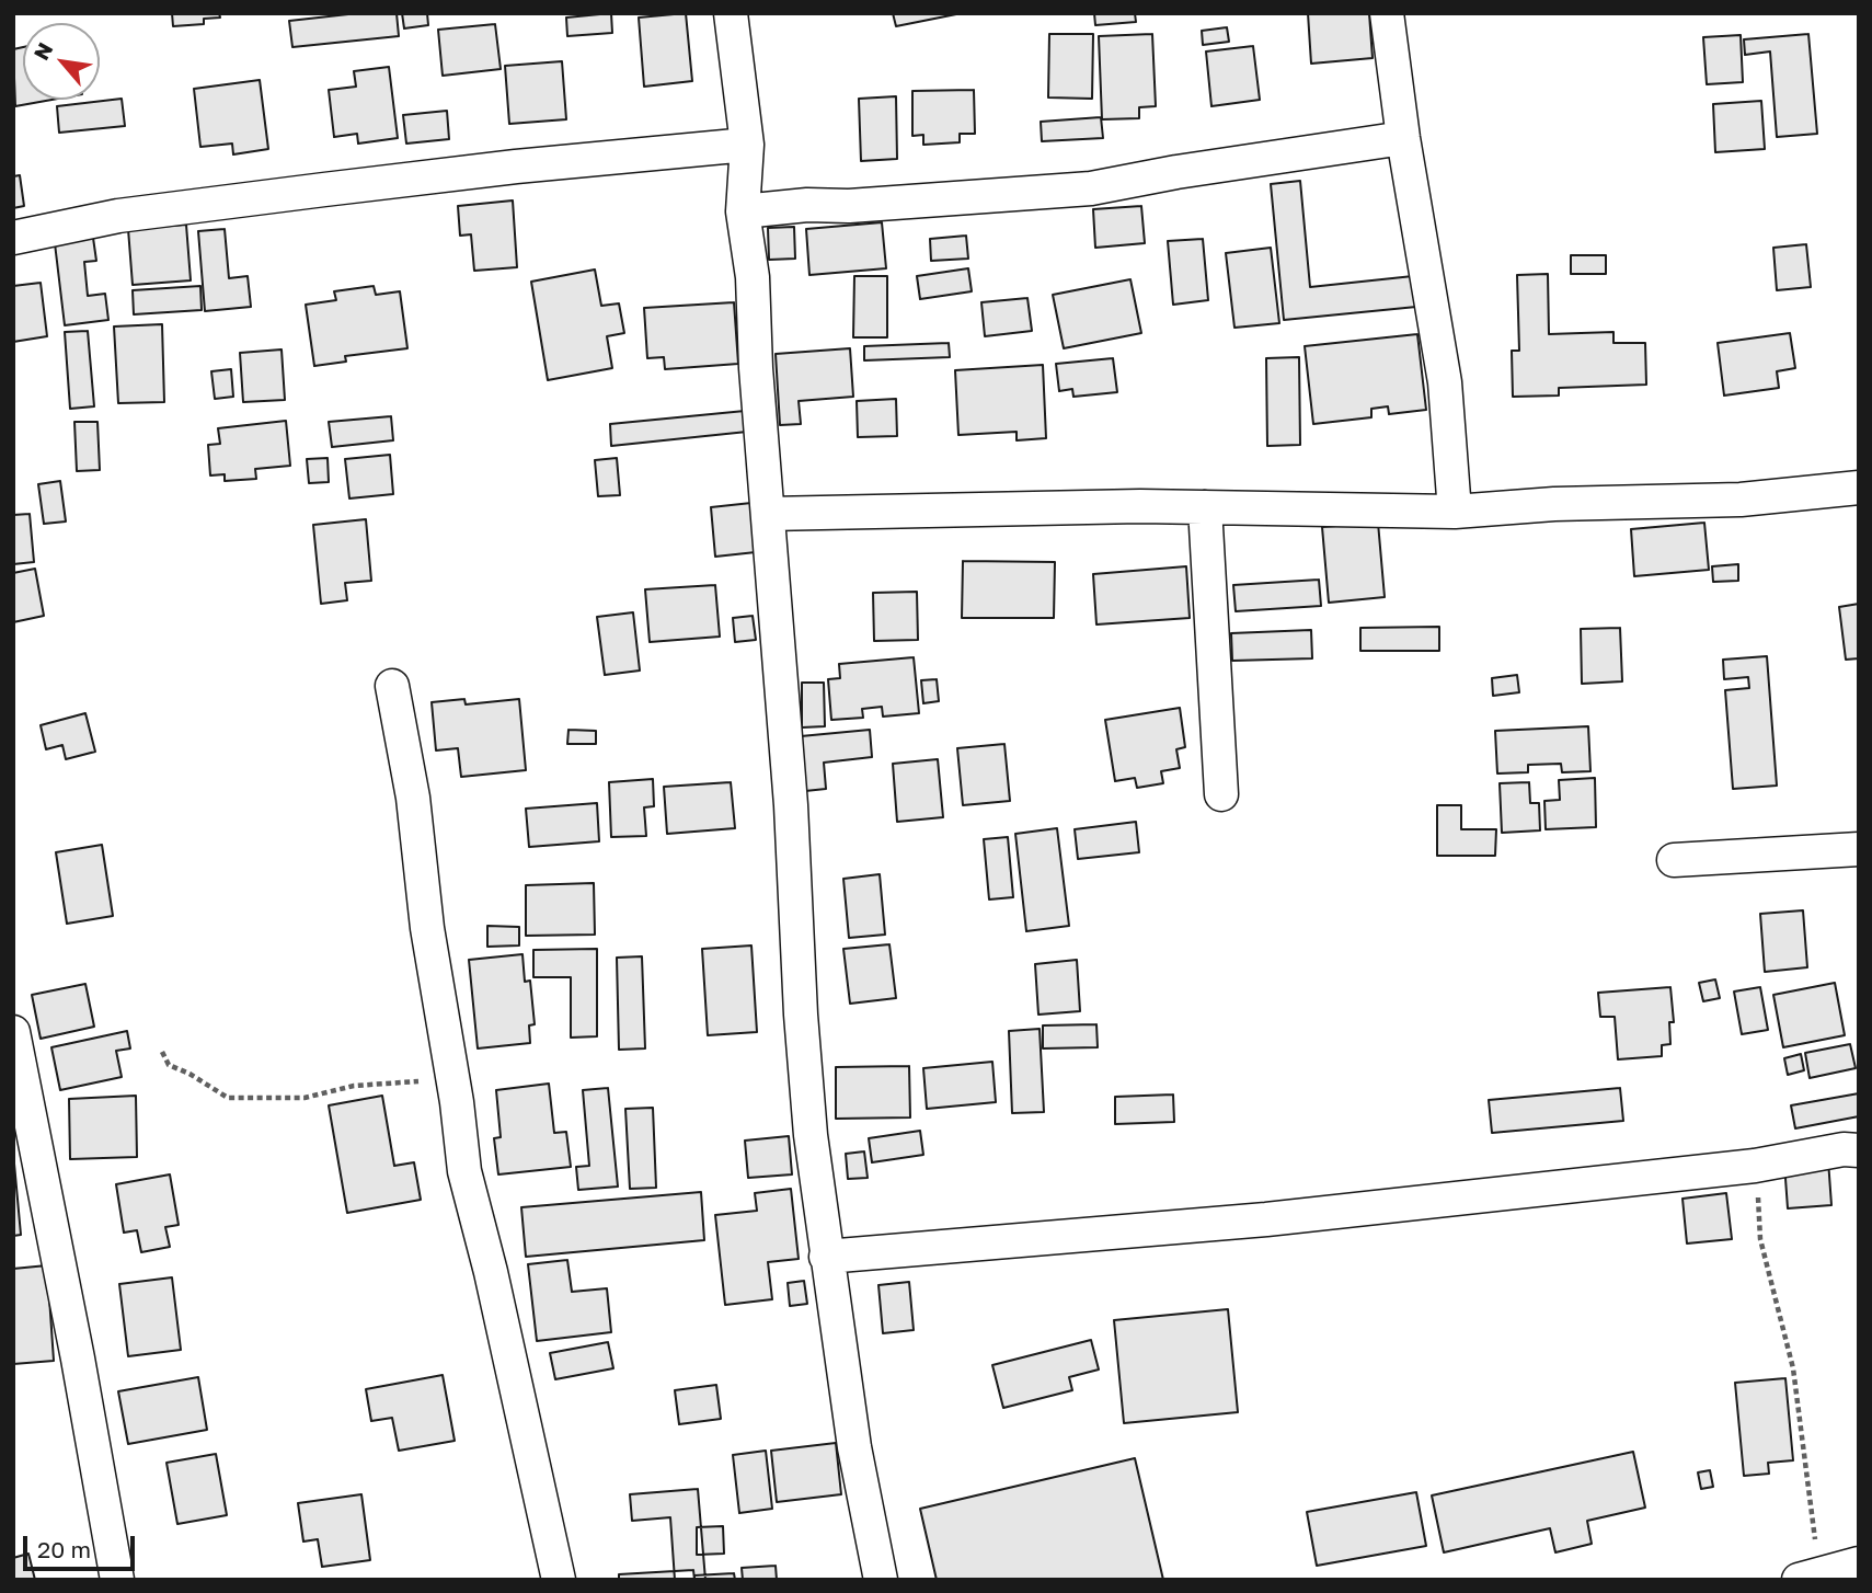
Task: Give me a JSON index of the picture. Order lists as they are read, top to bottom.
{
  "scale_bar": "20 m",
  "north": "top left"
}
